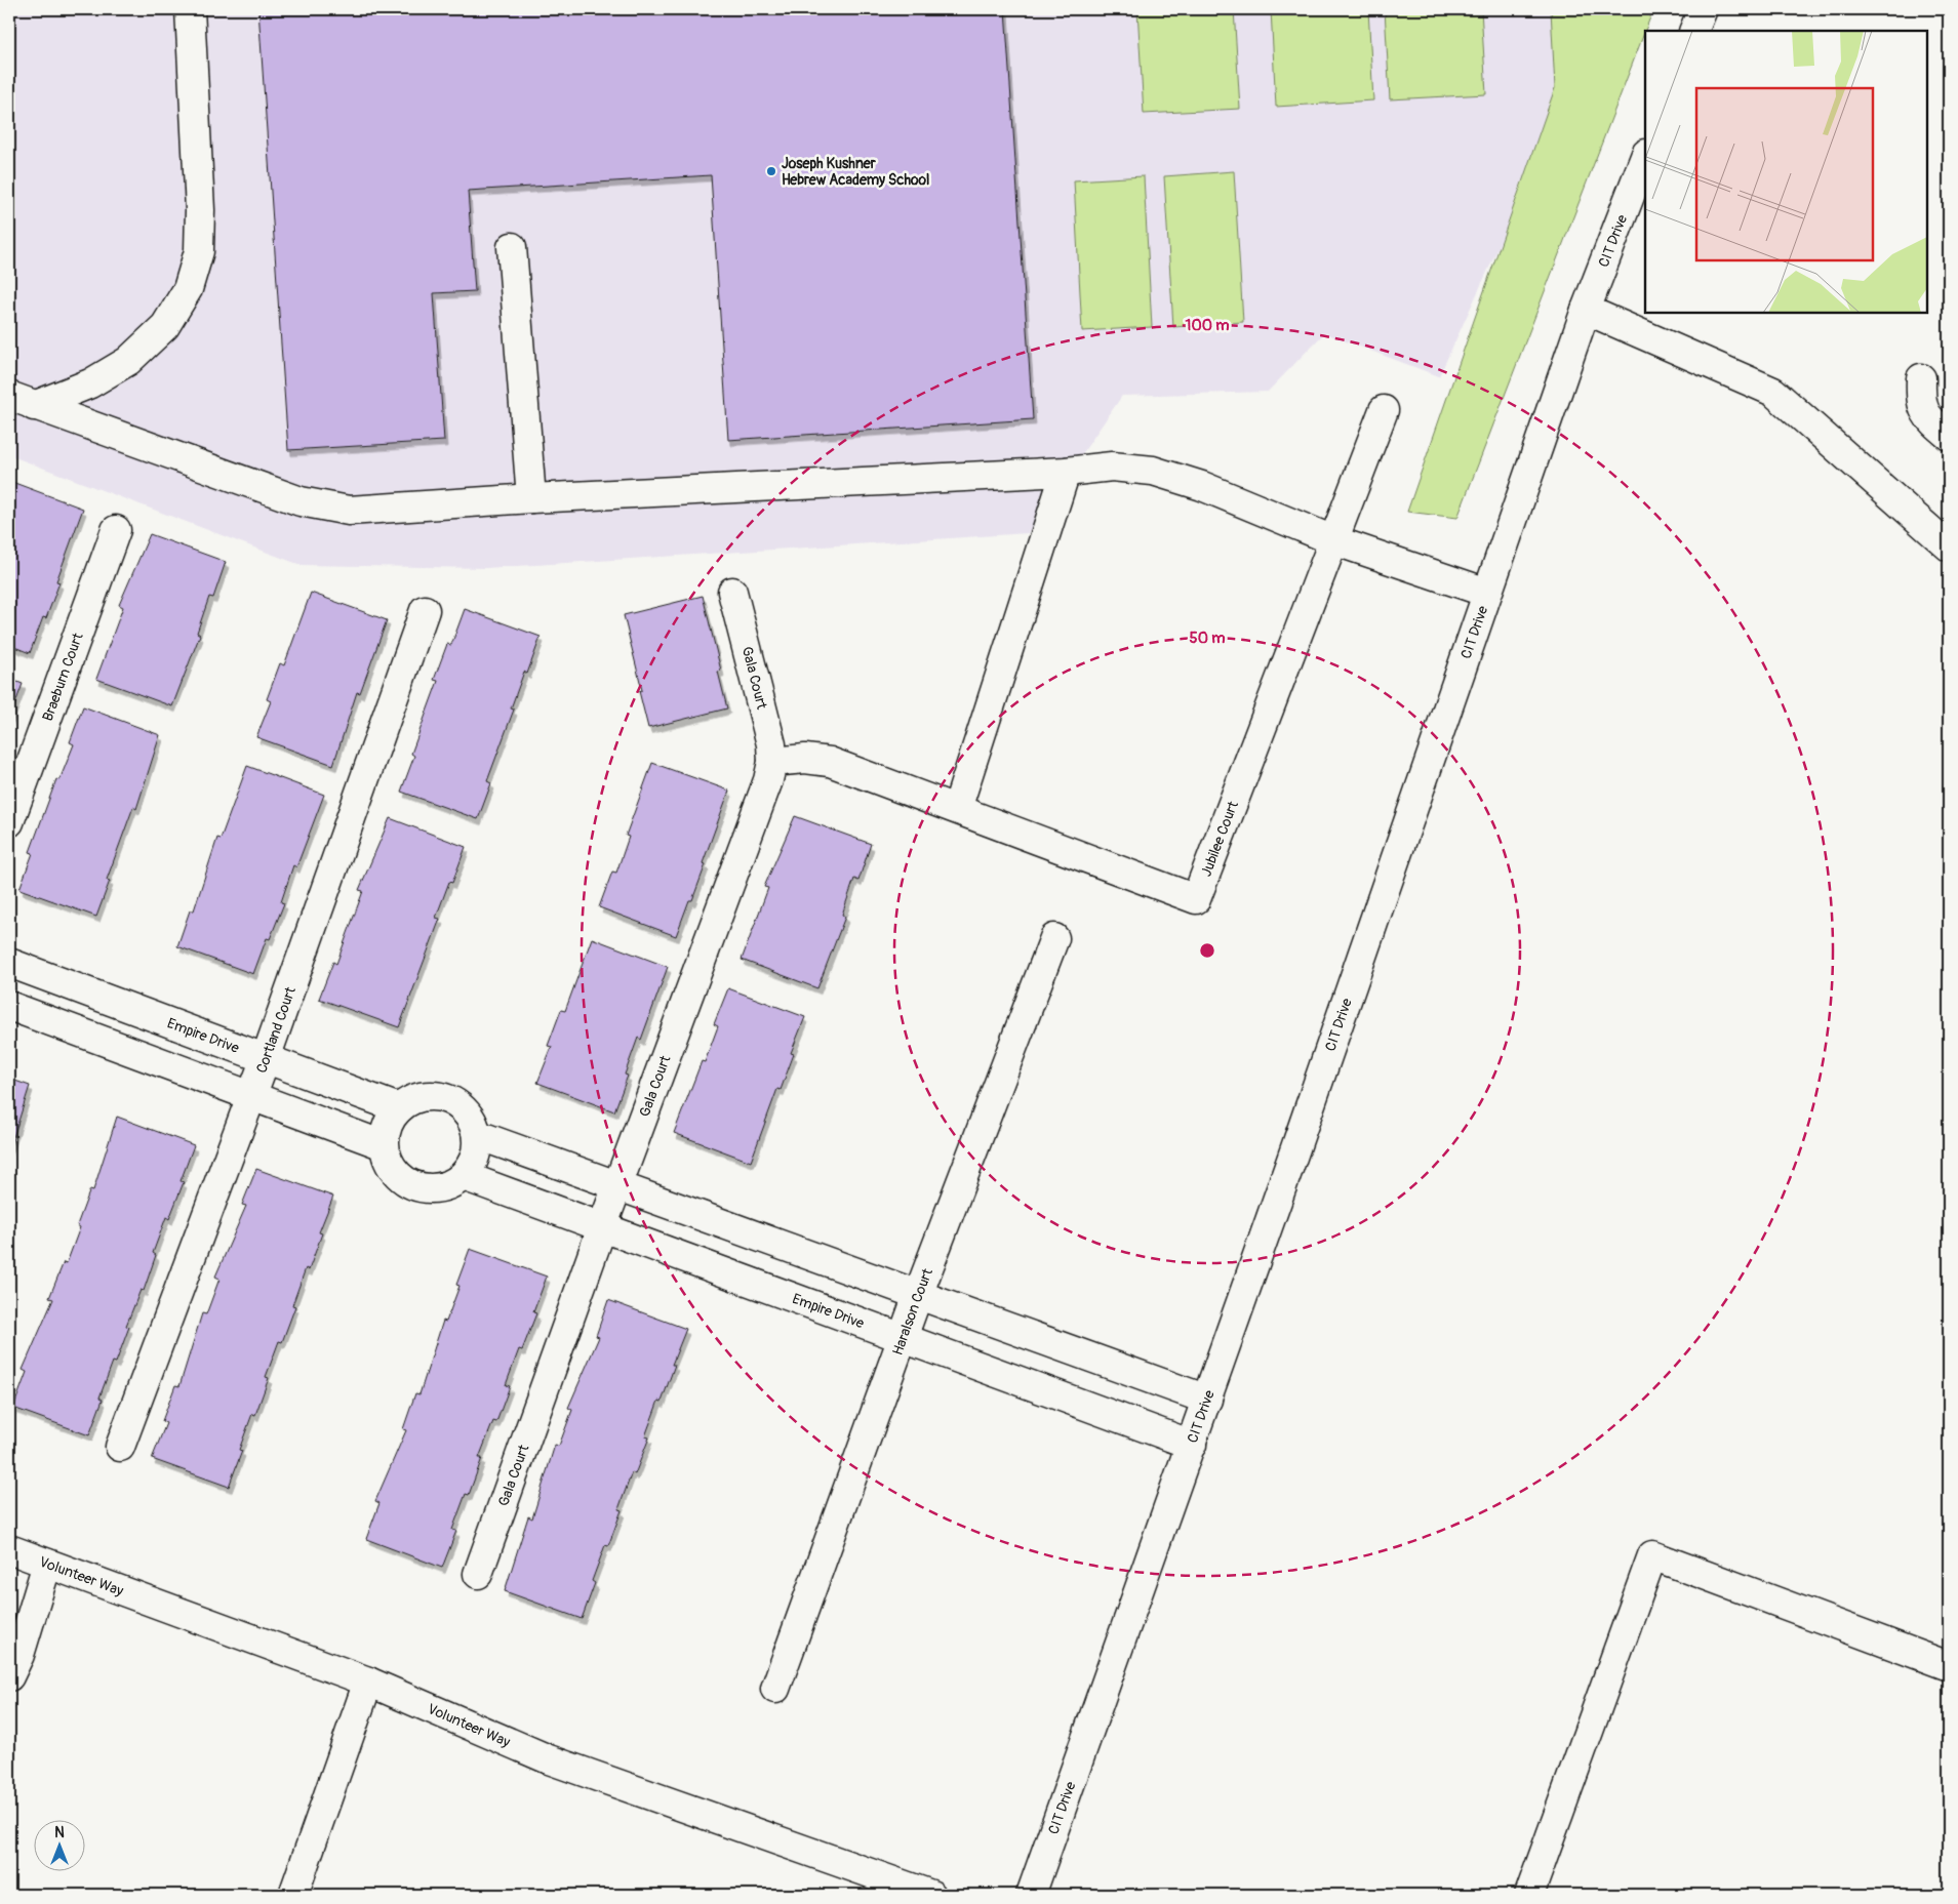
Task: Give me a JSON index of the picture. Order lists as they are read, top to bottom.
{
  "streets": {
    "street": [
      "CIT Drive",
      "Braeburn Court",
      "Gala Court",
      "Jubilee Court",
      "Cortland Court",
      "Empire Drive",
      "Haralson Court",
      "Volunteer Way"
    ]
  },
  "crossings": [
    ["CIT Drive", "Empire Drive"],
    ["Gala Court", "Jubilee Court"],
    ["Gala Court", "Empire Drive"],
    ["Cortland Court", "Empire Drive"],
    ["Empire Drive", "Haralson Court"]
  ],
  "places": ["Joseph Kushner Hebrew Academy School"],
  "north": "top",
  "rings": ["100 m", "50 m"]
}
